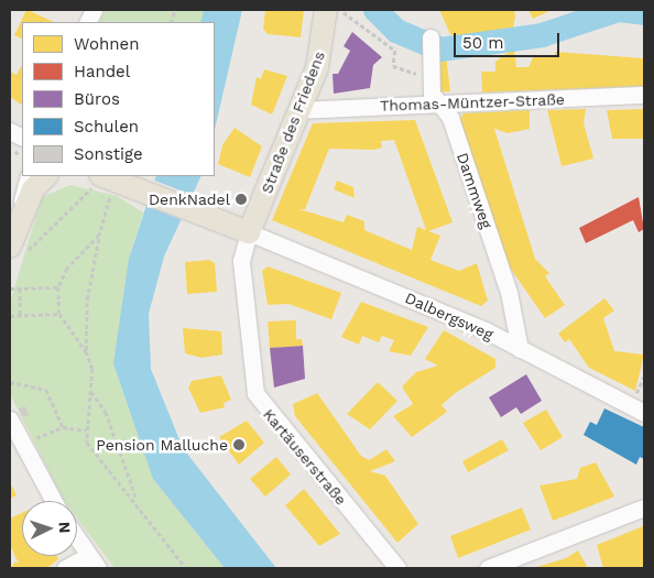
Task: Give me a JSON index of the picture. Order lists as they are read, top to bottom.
{
  "streets": {
    "main road": ["Straße des Friedens"],
    "street": [
      "Thomas-Müntzer-Straße",
      "Dammweg",
      "Dalbergsweg",
      "Kartäuserstraße"
    ]
  },
  "crossings": [
    ["Thomas-Müntzer-Straße", "Straße des Friedens"],
    ["Thomas-Müntzer-Straße", "Dammweg"],
    ["Straße des Friedens", "Dalbergsweg"],
    ["Straße des Friedens", "Kartäuserstraße"],
    ["Dammweg", "Dalbergsweg"],
    ["Dalbergsweg", "Kartäuserstraße"]
  ],
  "places": ["DenkNadel", "Pension Malluche"],
  "legend": [
    "Wohnen",
    "Handel",
    "Büros",
    "Schulen",
    "Sonstige"
  ],
  "scale_bar": "50 m",
  "north": "right"
}
